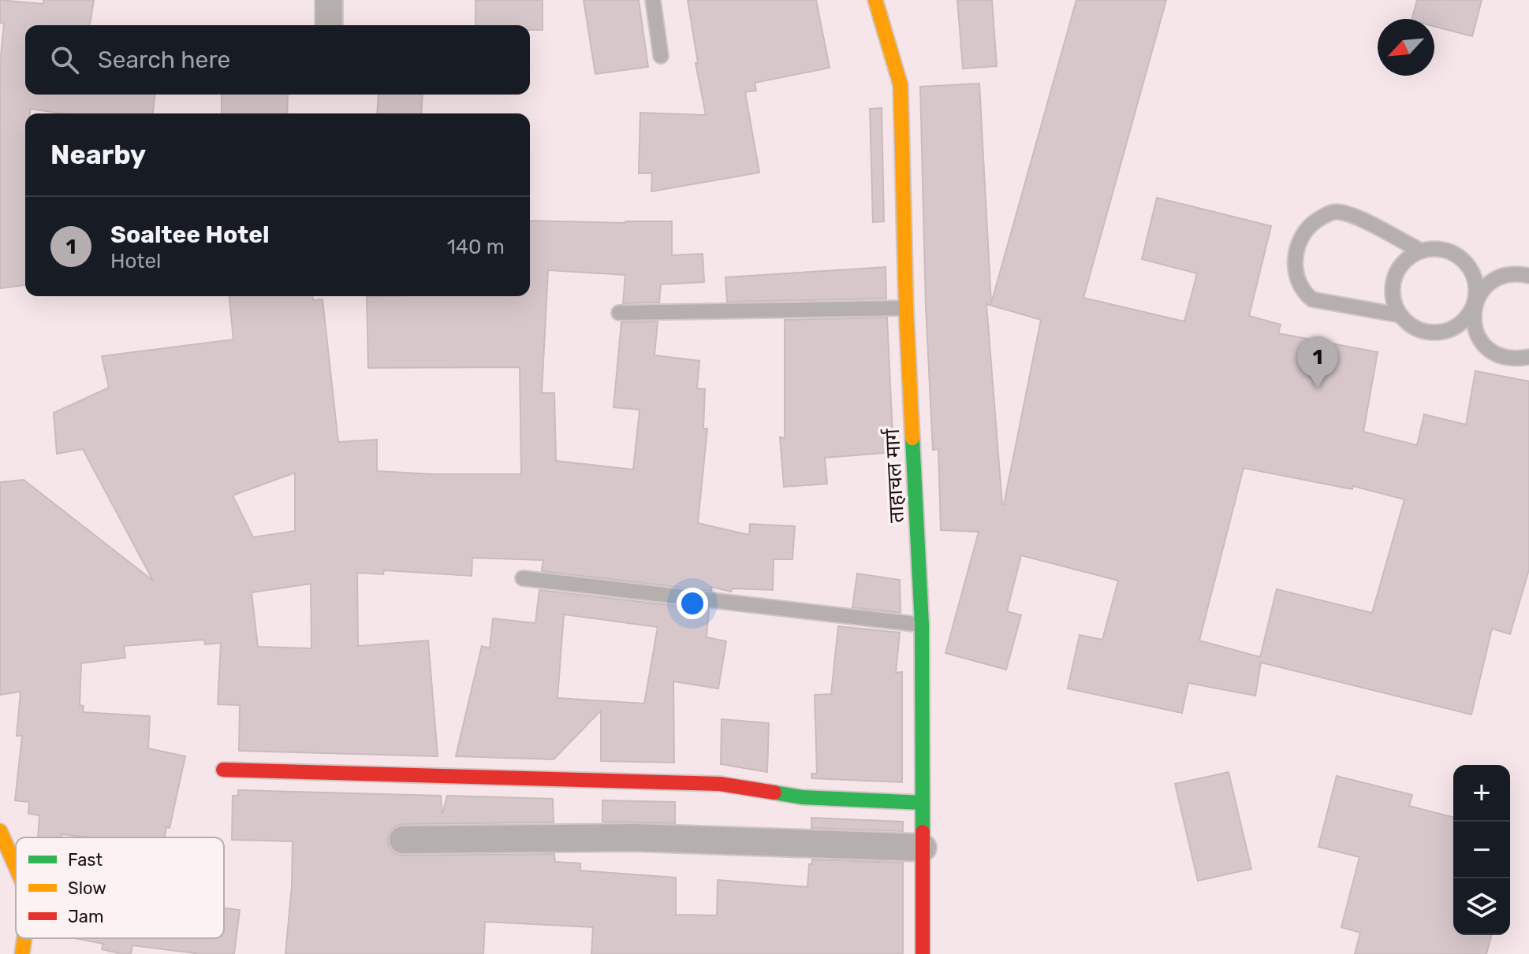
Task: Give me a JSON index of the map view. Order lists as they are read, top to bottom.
{
  "streets": {
    "street": ["ताहाचल मार्ग"]
  },
  "legend": ["Fast", "Slow", "Jam"],
  "north": "bottom left",
  "page": {
    "search": "Search here",
    "heading": "Nearby",
    "list": [
      {
        "mark": "1",
        "name": "Soaltee Hotel",
        "note": "Hotel",
        "value": "140 m"
      }
    ],
    "pins": "1",
    "map_buttons": ["+", "−"]
  }
}
